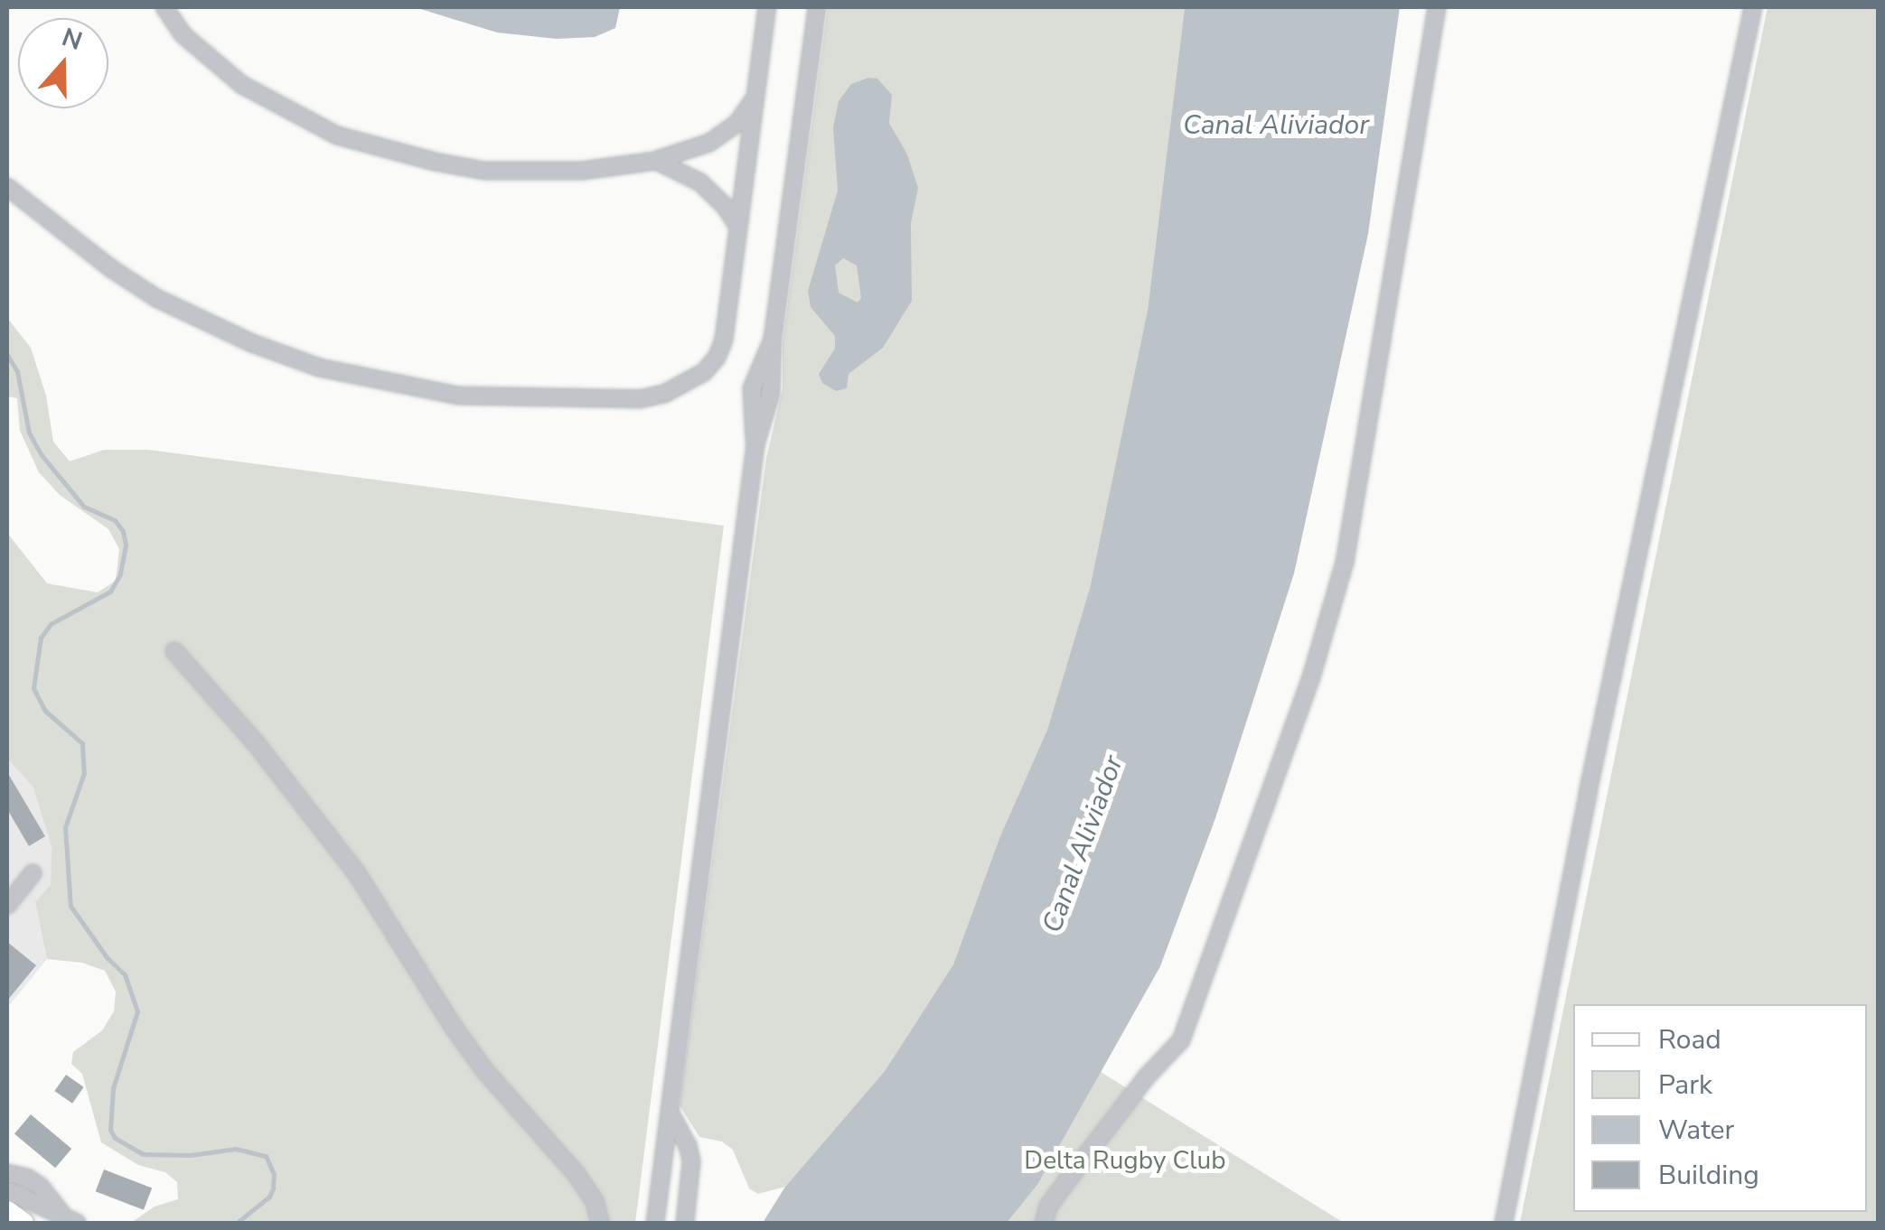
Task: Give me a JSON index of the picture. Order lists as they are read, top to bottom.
{
  "water": ["Canal Aliviador"],
  "parks": ["Delta Rugby Club"],
  "legend": [
    "Road",
    "Park",
    "Water",
    "Building"
  ],
  "north": "top"
}
